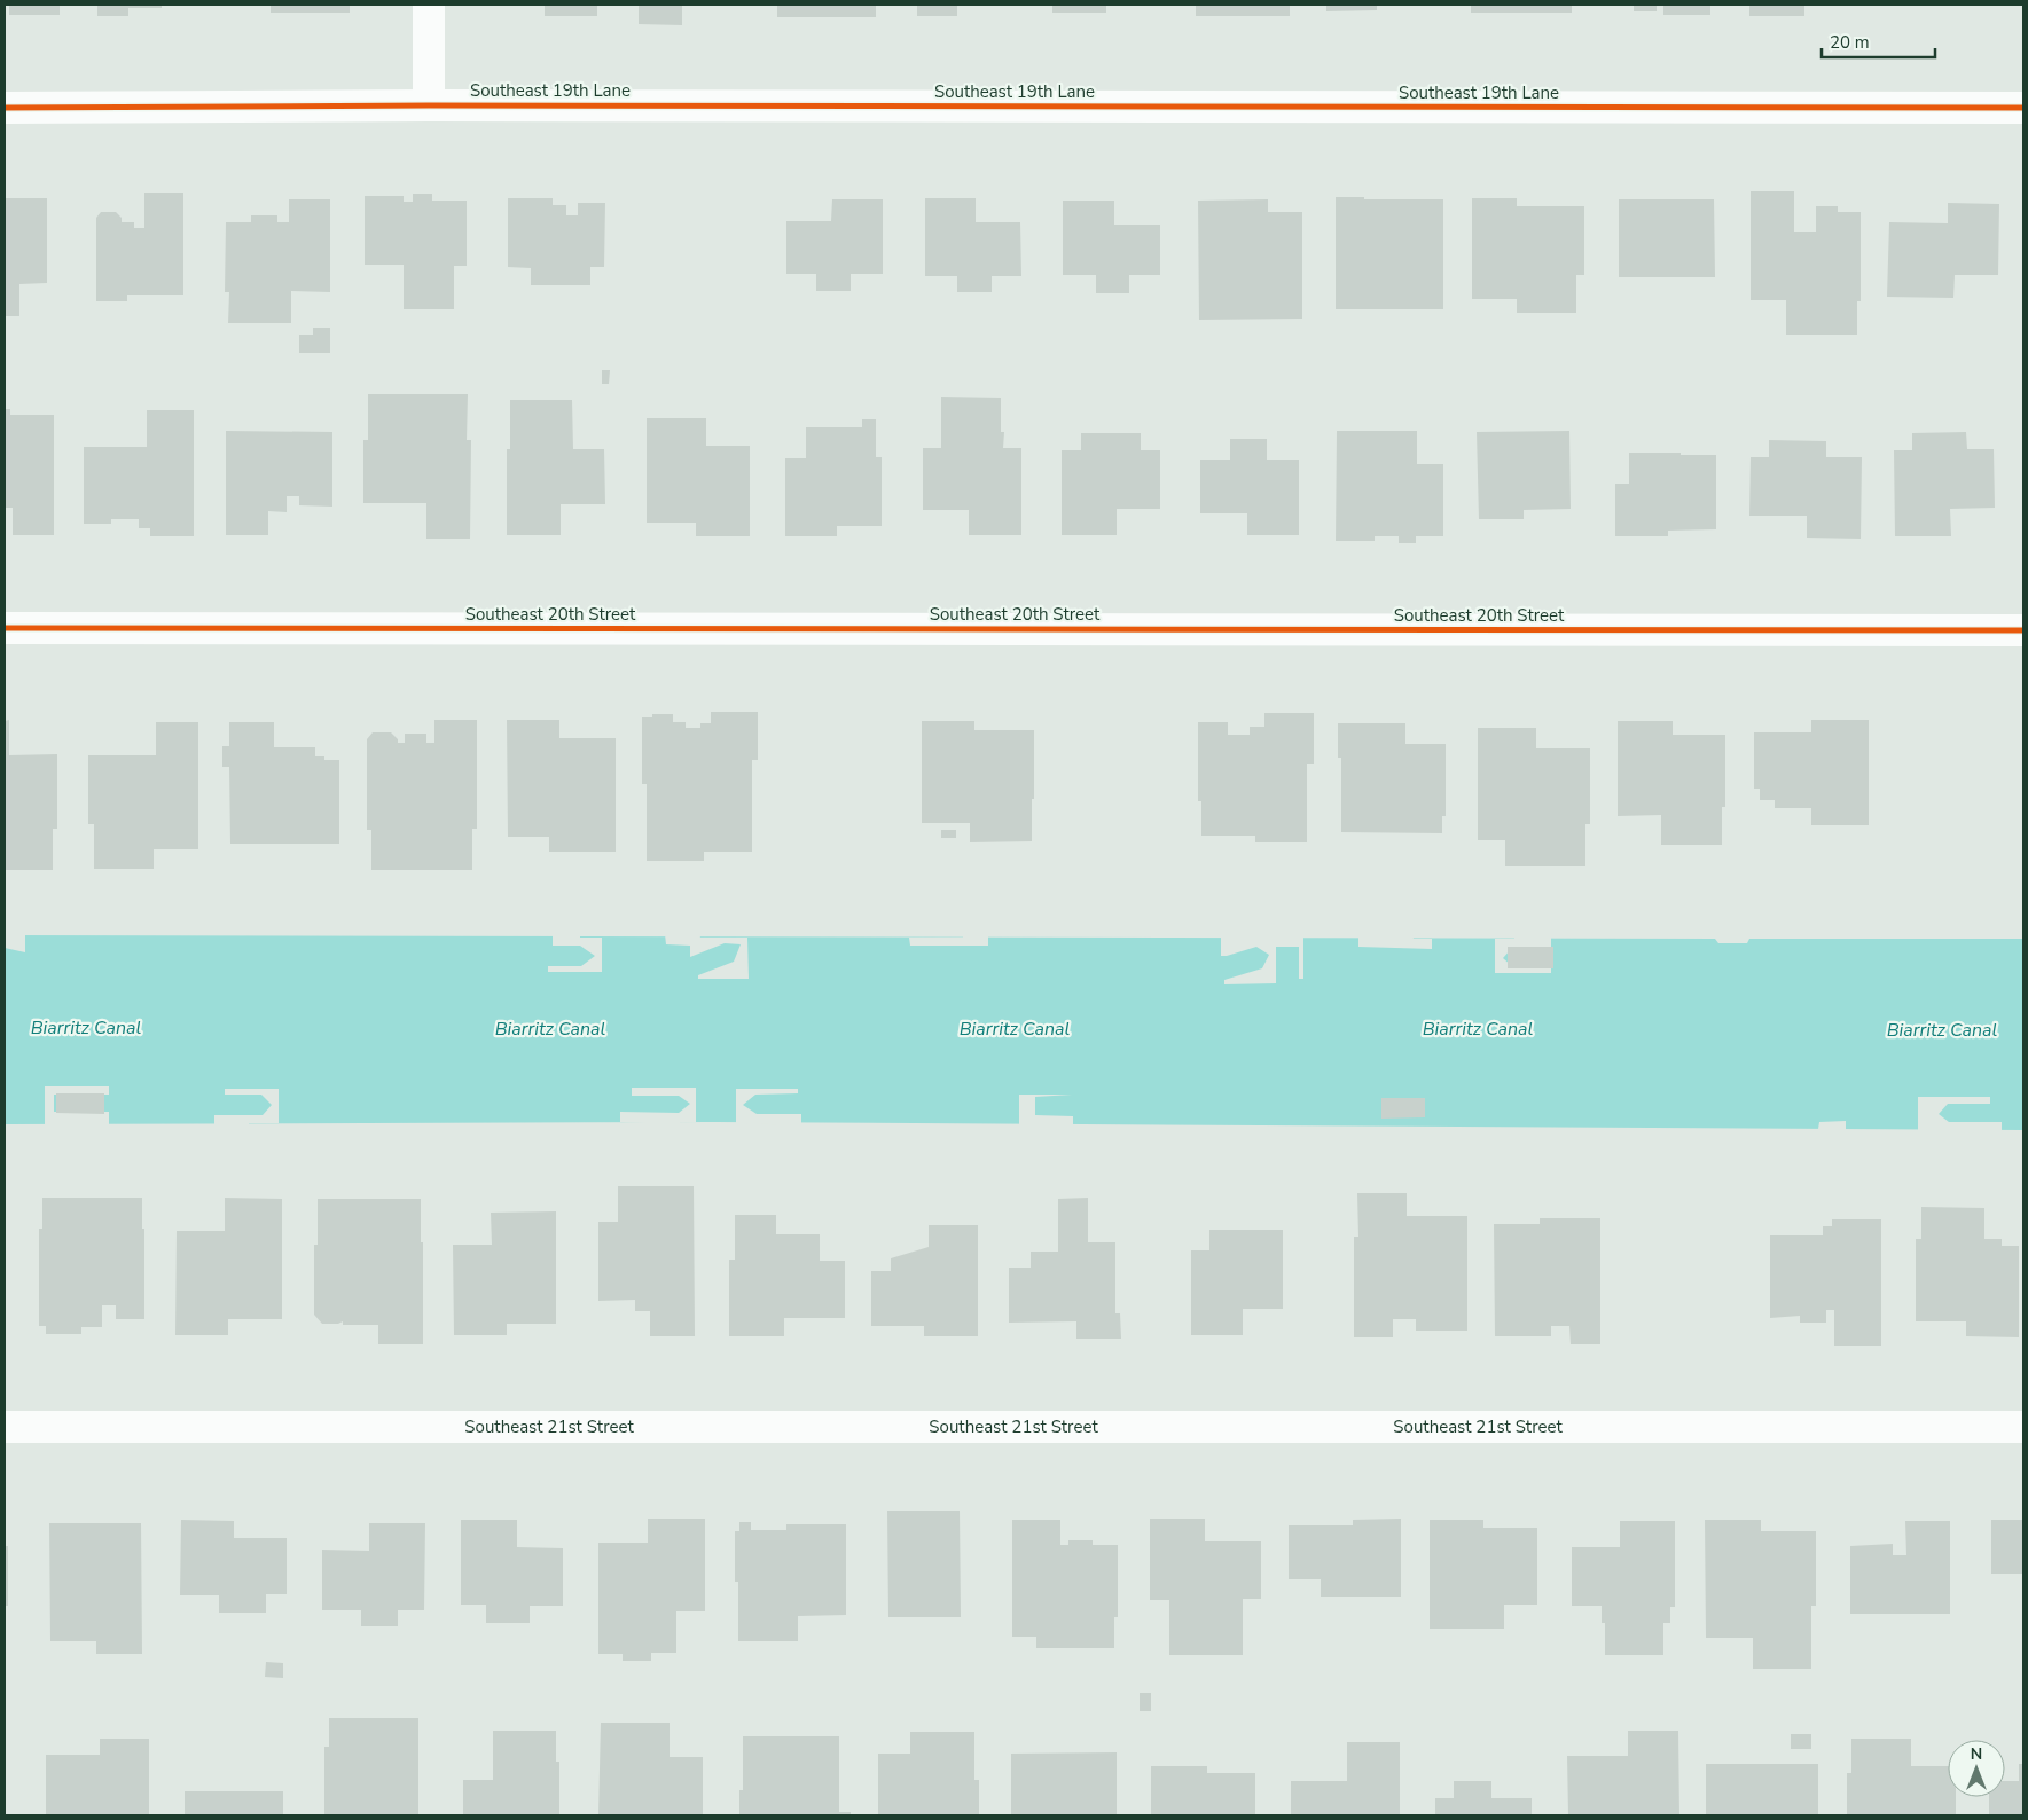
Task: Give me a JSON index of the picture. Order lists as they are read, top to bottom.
{
  "streets": {
    "street": ["Southeast 19th Lane", "Southeast 20th Street", "Southeast 21st Street"]
  },
  "water": ["Biarritz Canal"],
  "scale_bar": "20 m",
  "north": "top"
}
